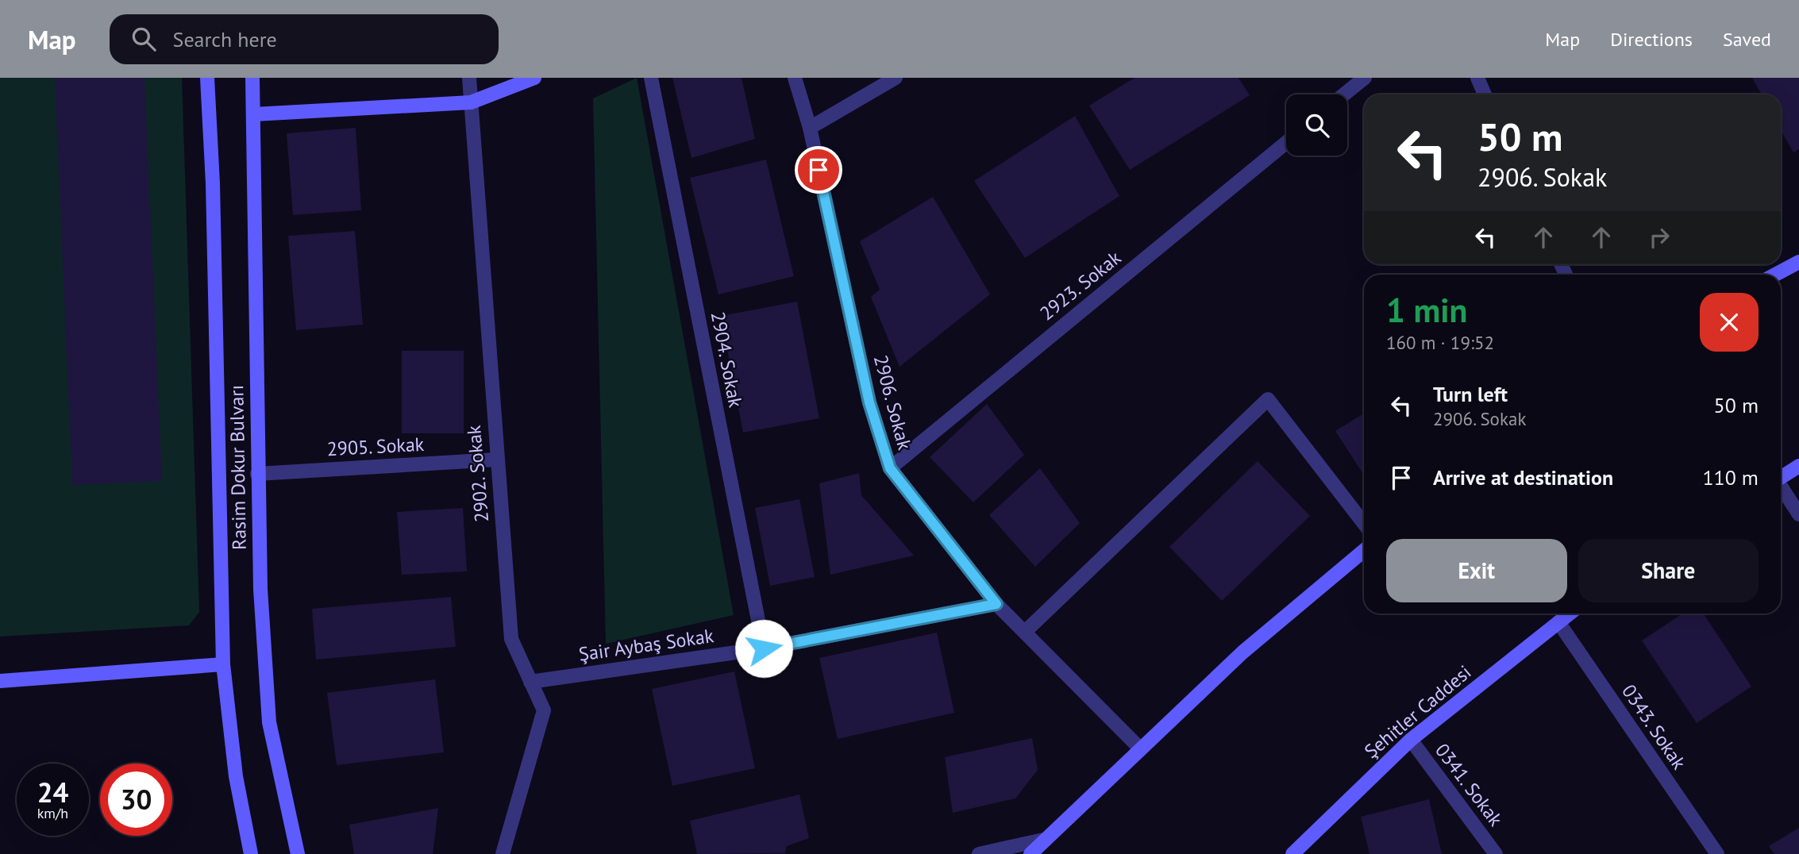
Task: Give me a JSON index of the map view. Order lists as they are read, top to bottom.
{
  "streets": {
    "main road": ["Rasim Dokur Bulvarı", "Şehitler Caddesi"],
    "street": [
      "2923. Sokak",
      "2904. Sokak",
      "2906. Sokak",
      "2905. Sokak",
      "2902. Sokak",
      "Şair Aybaş Sokak",
      "0343. Sokak",
      "0341. Sokak"
    ]
  },
  "crossings": [
    ["2923. Sokak", "2906. Sokak"],
    ["2904. Sokak", "Şair Aybaş Sokak"],
    ["2906. Sokak", "Şair Aybaş Sokak"],
    ["2905. Sokak", "Rasim Dokur Bulvarı"],
    ["2905. Sokak", "2902. Sokak"],
    ["2902. Sokak", "Şair Aybaş Sokak"],
    ["Şehitler Caddesi", "0343. Sokak"],
    ["Şehitler Caddesi", "0341. Sokak"]
  ],
  "page": {
    "header": "Map",
    "search": "Search here",
    "nav": ["Map", "Directions", "Saved"],
    "turn": ["50 m", "2906. Sokak"],
    "heading": ["1 min", "160 m · 19:52"],
    "list": [
      {
        "name": "Turn left",
        "note": "2906. Sokak",
        "value": "50 m"
      },
      {
        "name": "Arrive at destination",
        "value": "110 m"
      }
    ],
    "buttons": ["Exit", "Share"],
    "speed": "24 km/h",
    "limit": "30"
  }
}
